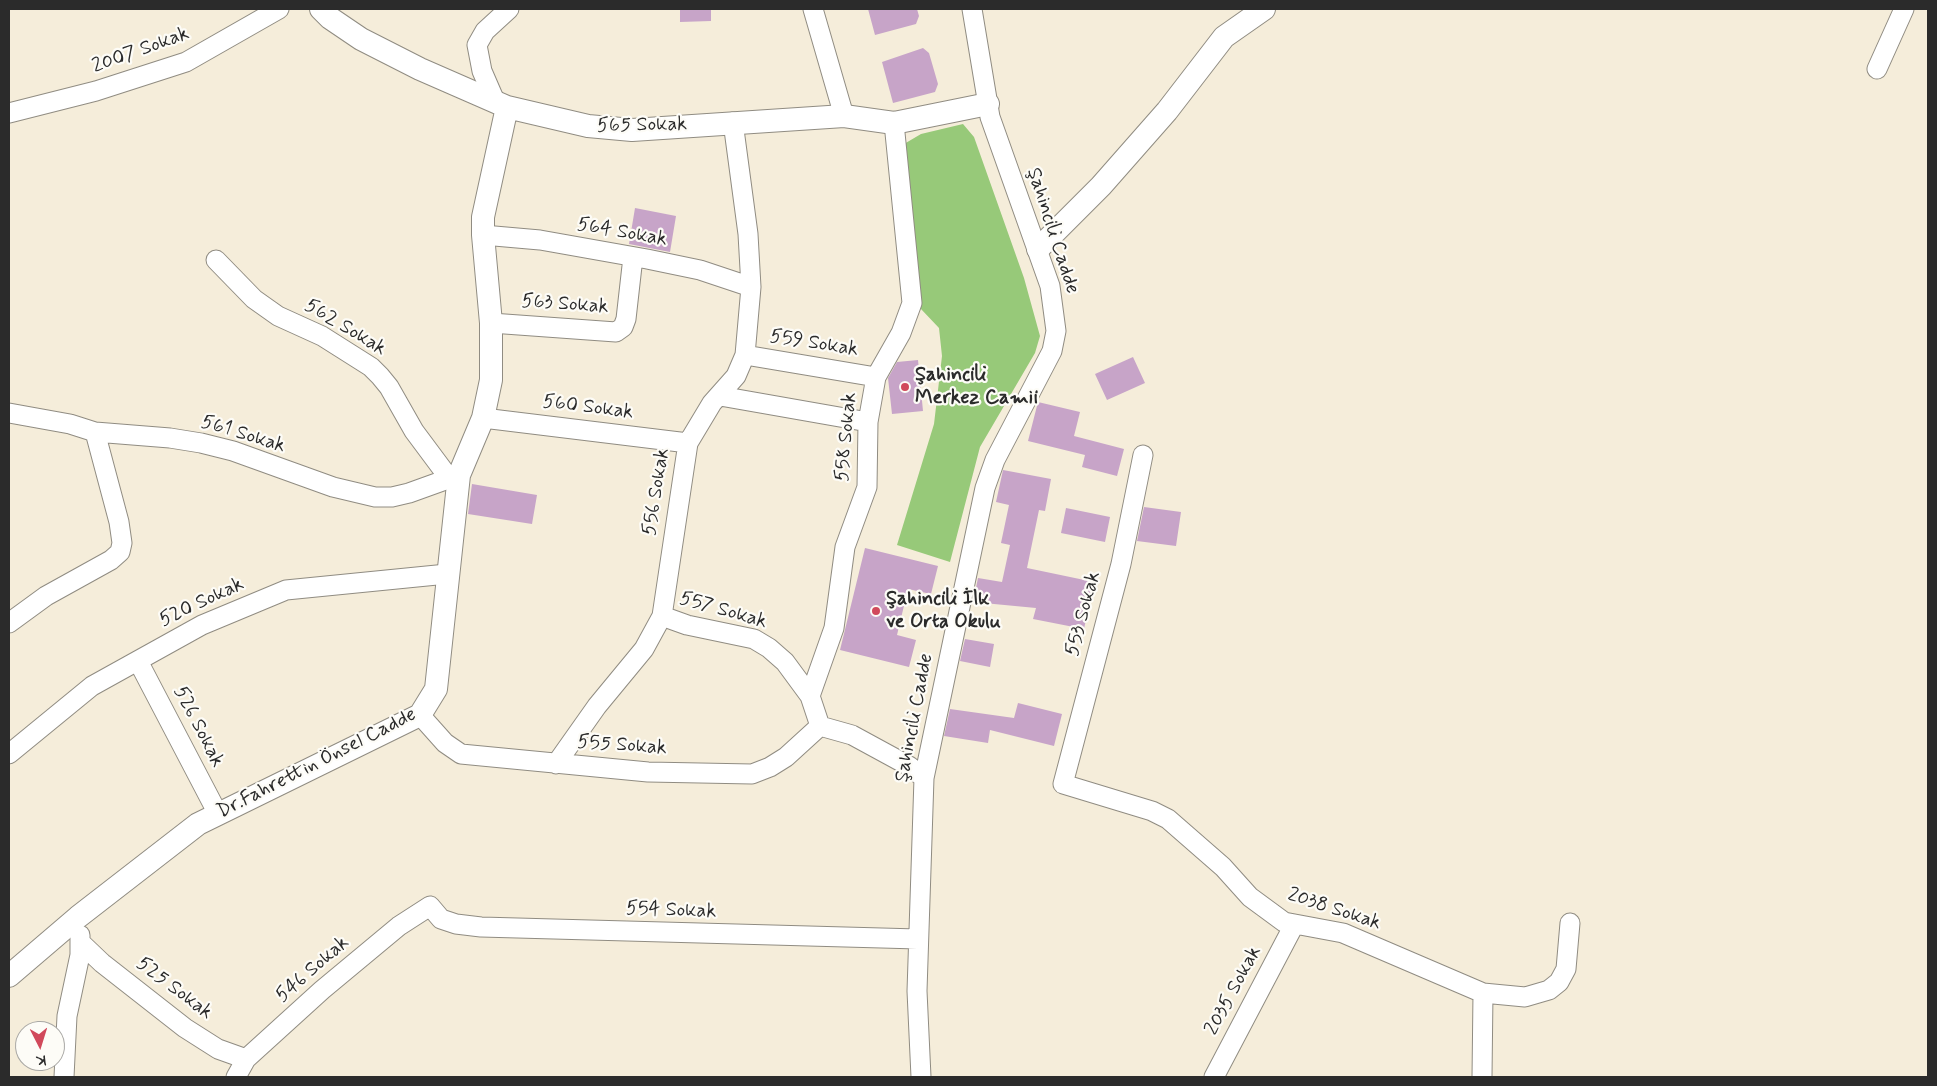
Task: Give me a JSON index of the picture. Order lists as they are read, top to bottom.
{
  "streets": {
    "street": [
      "2007 Sokak",
      "565 Sokak",
      "Şahincili Cadde",
      "564 Sokak",
      "563 Sokak",
      "562 Sokak",
      "559 Sokak",
      "560 Sokak",
      "561 Sokak",
      "558 Sokak",
      "556 Sokak",
      "520 Sokak",
      "557 Sokak",
      "553 Sokak",
      "526 Sokak",
      "555 Sokak",
      "Dr.Fahrettin Önsel Cadde",
      "2038 Sokak",
      "554 Sokak",
      "546 Sokak",
      "525 Sokak",
      "2035 Sokak"
    ]
  },
  "crossings": [
    ["565 Sokak", "Şahincili Cadde"],
    ["565 Sokak", "558 Sokak"],
    ["565 Sokak", "556 Sokak"],
    ["565 Sokak", "Dr.Fahrettin Önsel Cadde"],
    ["Şahincili Cadde", "554 Sokak"],
    ["564 Sokak", "563 Sokak"],
    ["564 Sokak", "556 Sokak"],
    ["564 Sokak", "Dr.Fahrettin Önsel Cadde"],
    ["563 Sokak", "Dr.Fahrettin Önsel Cadde"],
    ["562 Sokak", "561 Sokak"],
    ["562 Sokak", "Dr.Fahrettin Önsel Cadde"],
    ["559 Sokak", "558 Sokak"],
    ["559 Sokak", "556 Sokak"],
    ["560 Sokak", "556 Sokak"],
    ["560 Sokak", "Dr.Fahrettin Önsel Cadde"],
    ["561 Sokak", "Dr.Fahrettin Önsel Cadde"],
    ["558 Sokak", "557 Sokak"],
    ["556 Sokak", "557 Sokak"],
    ["556 Sokak", "555 Sokak"],
    ["520 Sokak", "526 Sokak"],
    ["520 Sokak", "Dr.Fahrettin Önsel Cadde"],
    ["557 Sokak", "555 Sokak"],
    ["553 Sokak", "2038 Sokak"],
    ["526 Sokak", "Dr.Fahrettin Önsel Cadde"],
    ["555 Sokak", "Dr.Fahrettin Önsel Cadde"],
    ["2038 Sokak", "2035 Sokak"],
    ["554 Sokak", "546 Sokak"],
    ["546 Sokak", "525 Sokak"]
  ],
  "places": ["Şahincili Merkez Camii", "Şahincili İlk ve Orta Okulu"],
  "north": "bottom"
}
